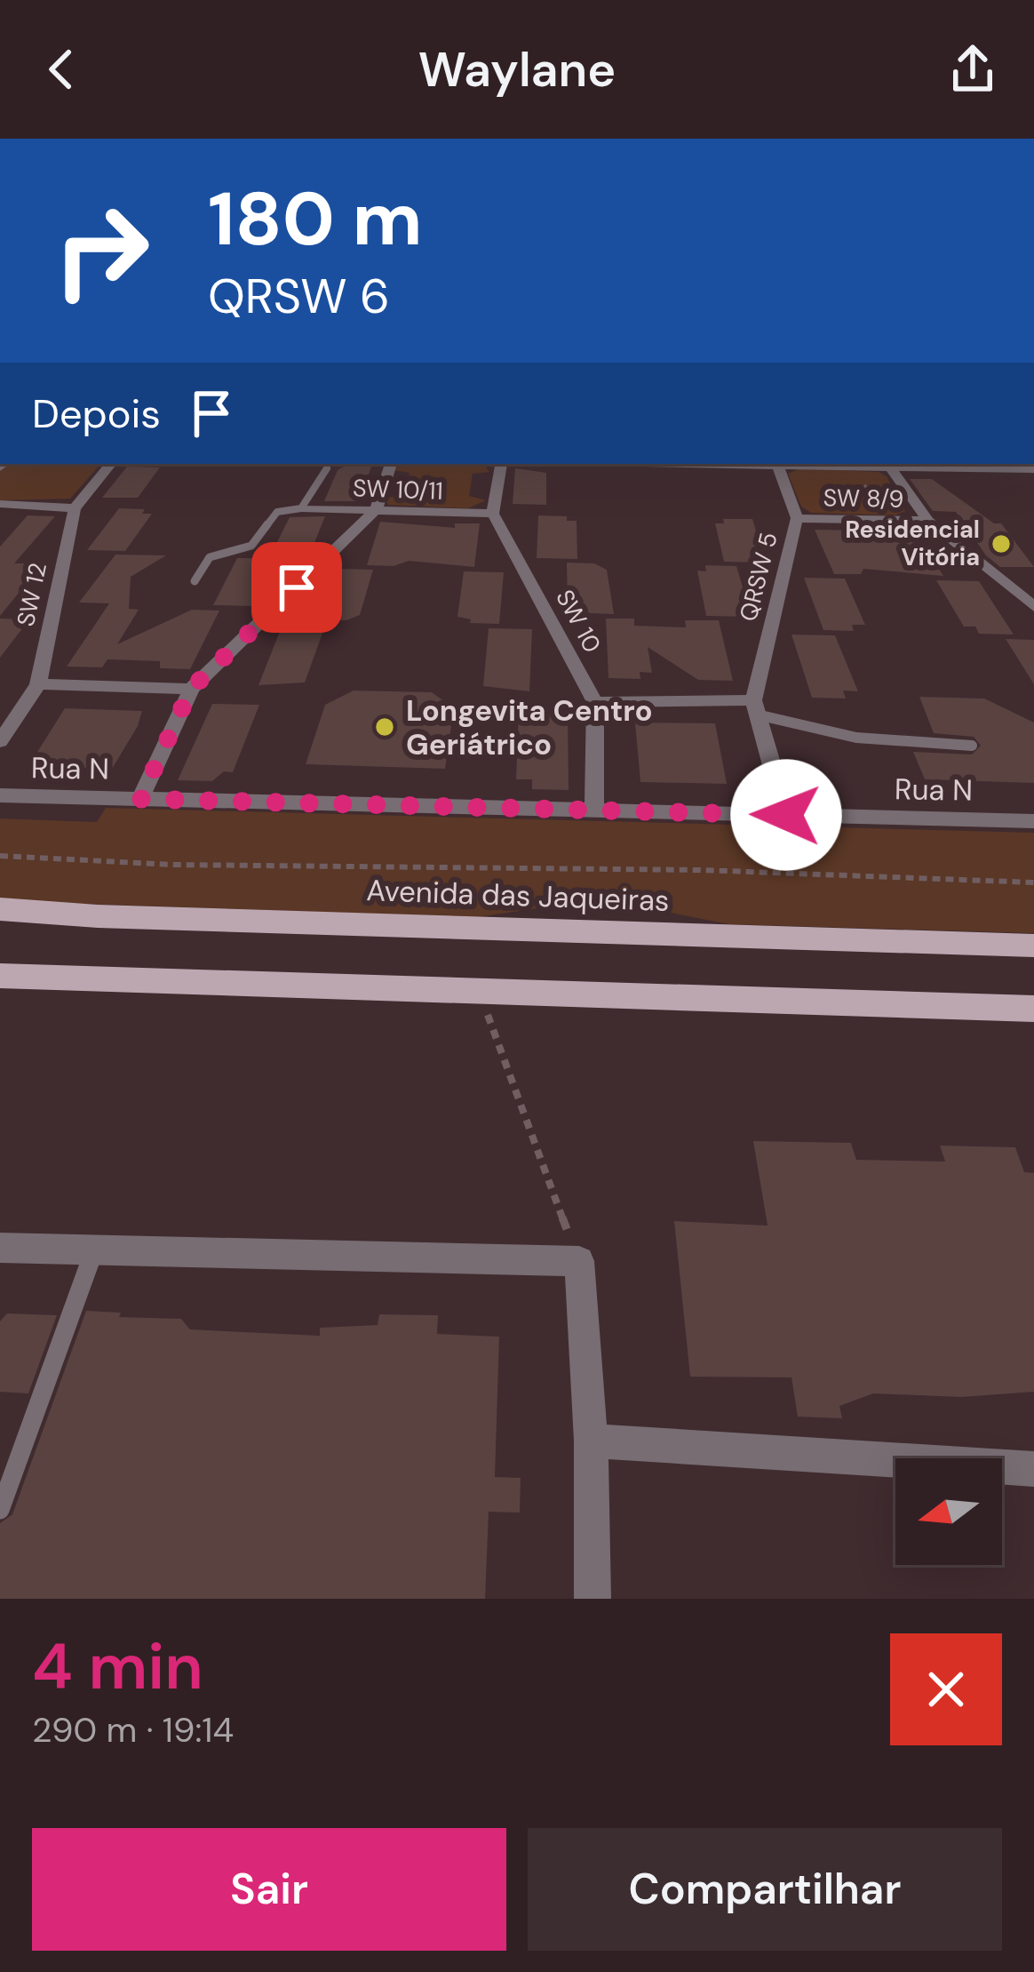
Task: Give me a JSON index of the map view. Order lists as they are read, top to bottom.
{
  "streets": {
    "main road": ["Avenida das Jaqueiras"],
    "street": [
      "SW 10/11",
      "SW 8/9",
      "QRSW 5",
      "SW 12",
      "SW 10",
      "Rua N"
    ]
  },
  "crossings": [
    ["SW 10/11", "SW 10"],
    ["SW 8/9", "QRSW 5"],
    ["QRSW 5", "Rua N"],
    ["SW 10", "Rua N"]
  ],
  "places": ["Residencial Vitória", "Longevita Centro Geriátrico"],
  "north": "left",
  "page": {
    "header": "Waylane",
    "turn": ["180 m", "QRSW 6"],
    "then": "Depois",
    "heading": ["4 min", "290 m · 19:14"],
    "buttons": ["Sair", "Compartilhar"]
  }
}
